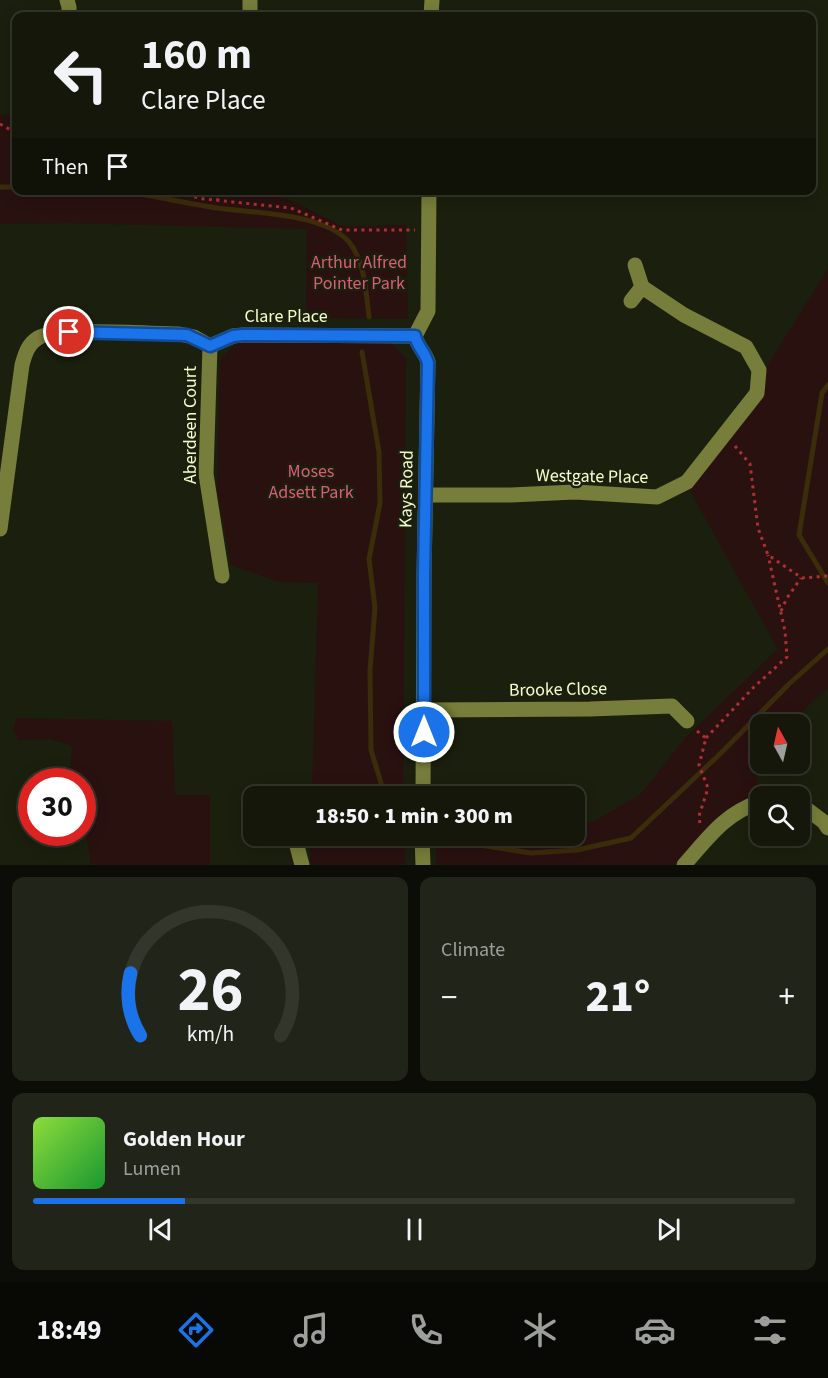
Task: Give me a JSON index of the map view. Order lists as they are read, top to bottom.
{
  "streets": {
    "street": [
      "Clare Place",
      "Aberdeen Court",
      "Westgate Place",
      "Kays Road",
      "Brooke Close"
    ]
  },
  "crossings": [
    ["Clare Place", "Aberdeen Court"],
    ["Clare Place", "Kays Road"],
    ["Westgate Place", "Kays Road"],
    ["Kays Road", "Brooke Close"]
  ],
  "parks": ["Arthur Alfred Pointer Park", "Moses Adsett Park"],
  "north": "top",
  "page": {
    "turn": ["160 m", "Clare Place"],
    "then": "Then",
    "limit": "30",
    "trip": "18:50 · 1 min · 300 m",
    "tile": "Climate",
    "heat": ["−", "21°", "+"],
    "song": ["Golden Hour", "Lumen"],
    "tabs": "18:49",
    "gauge": ["26", "km/h"]
  }
}
